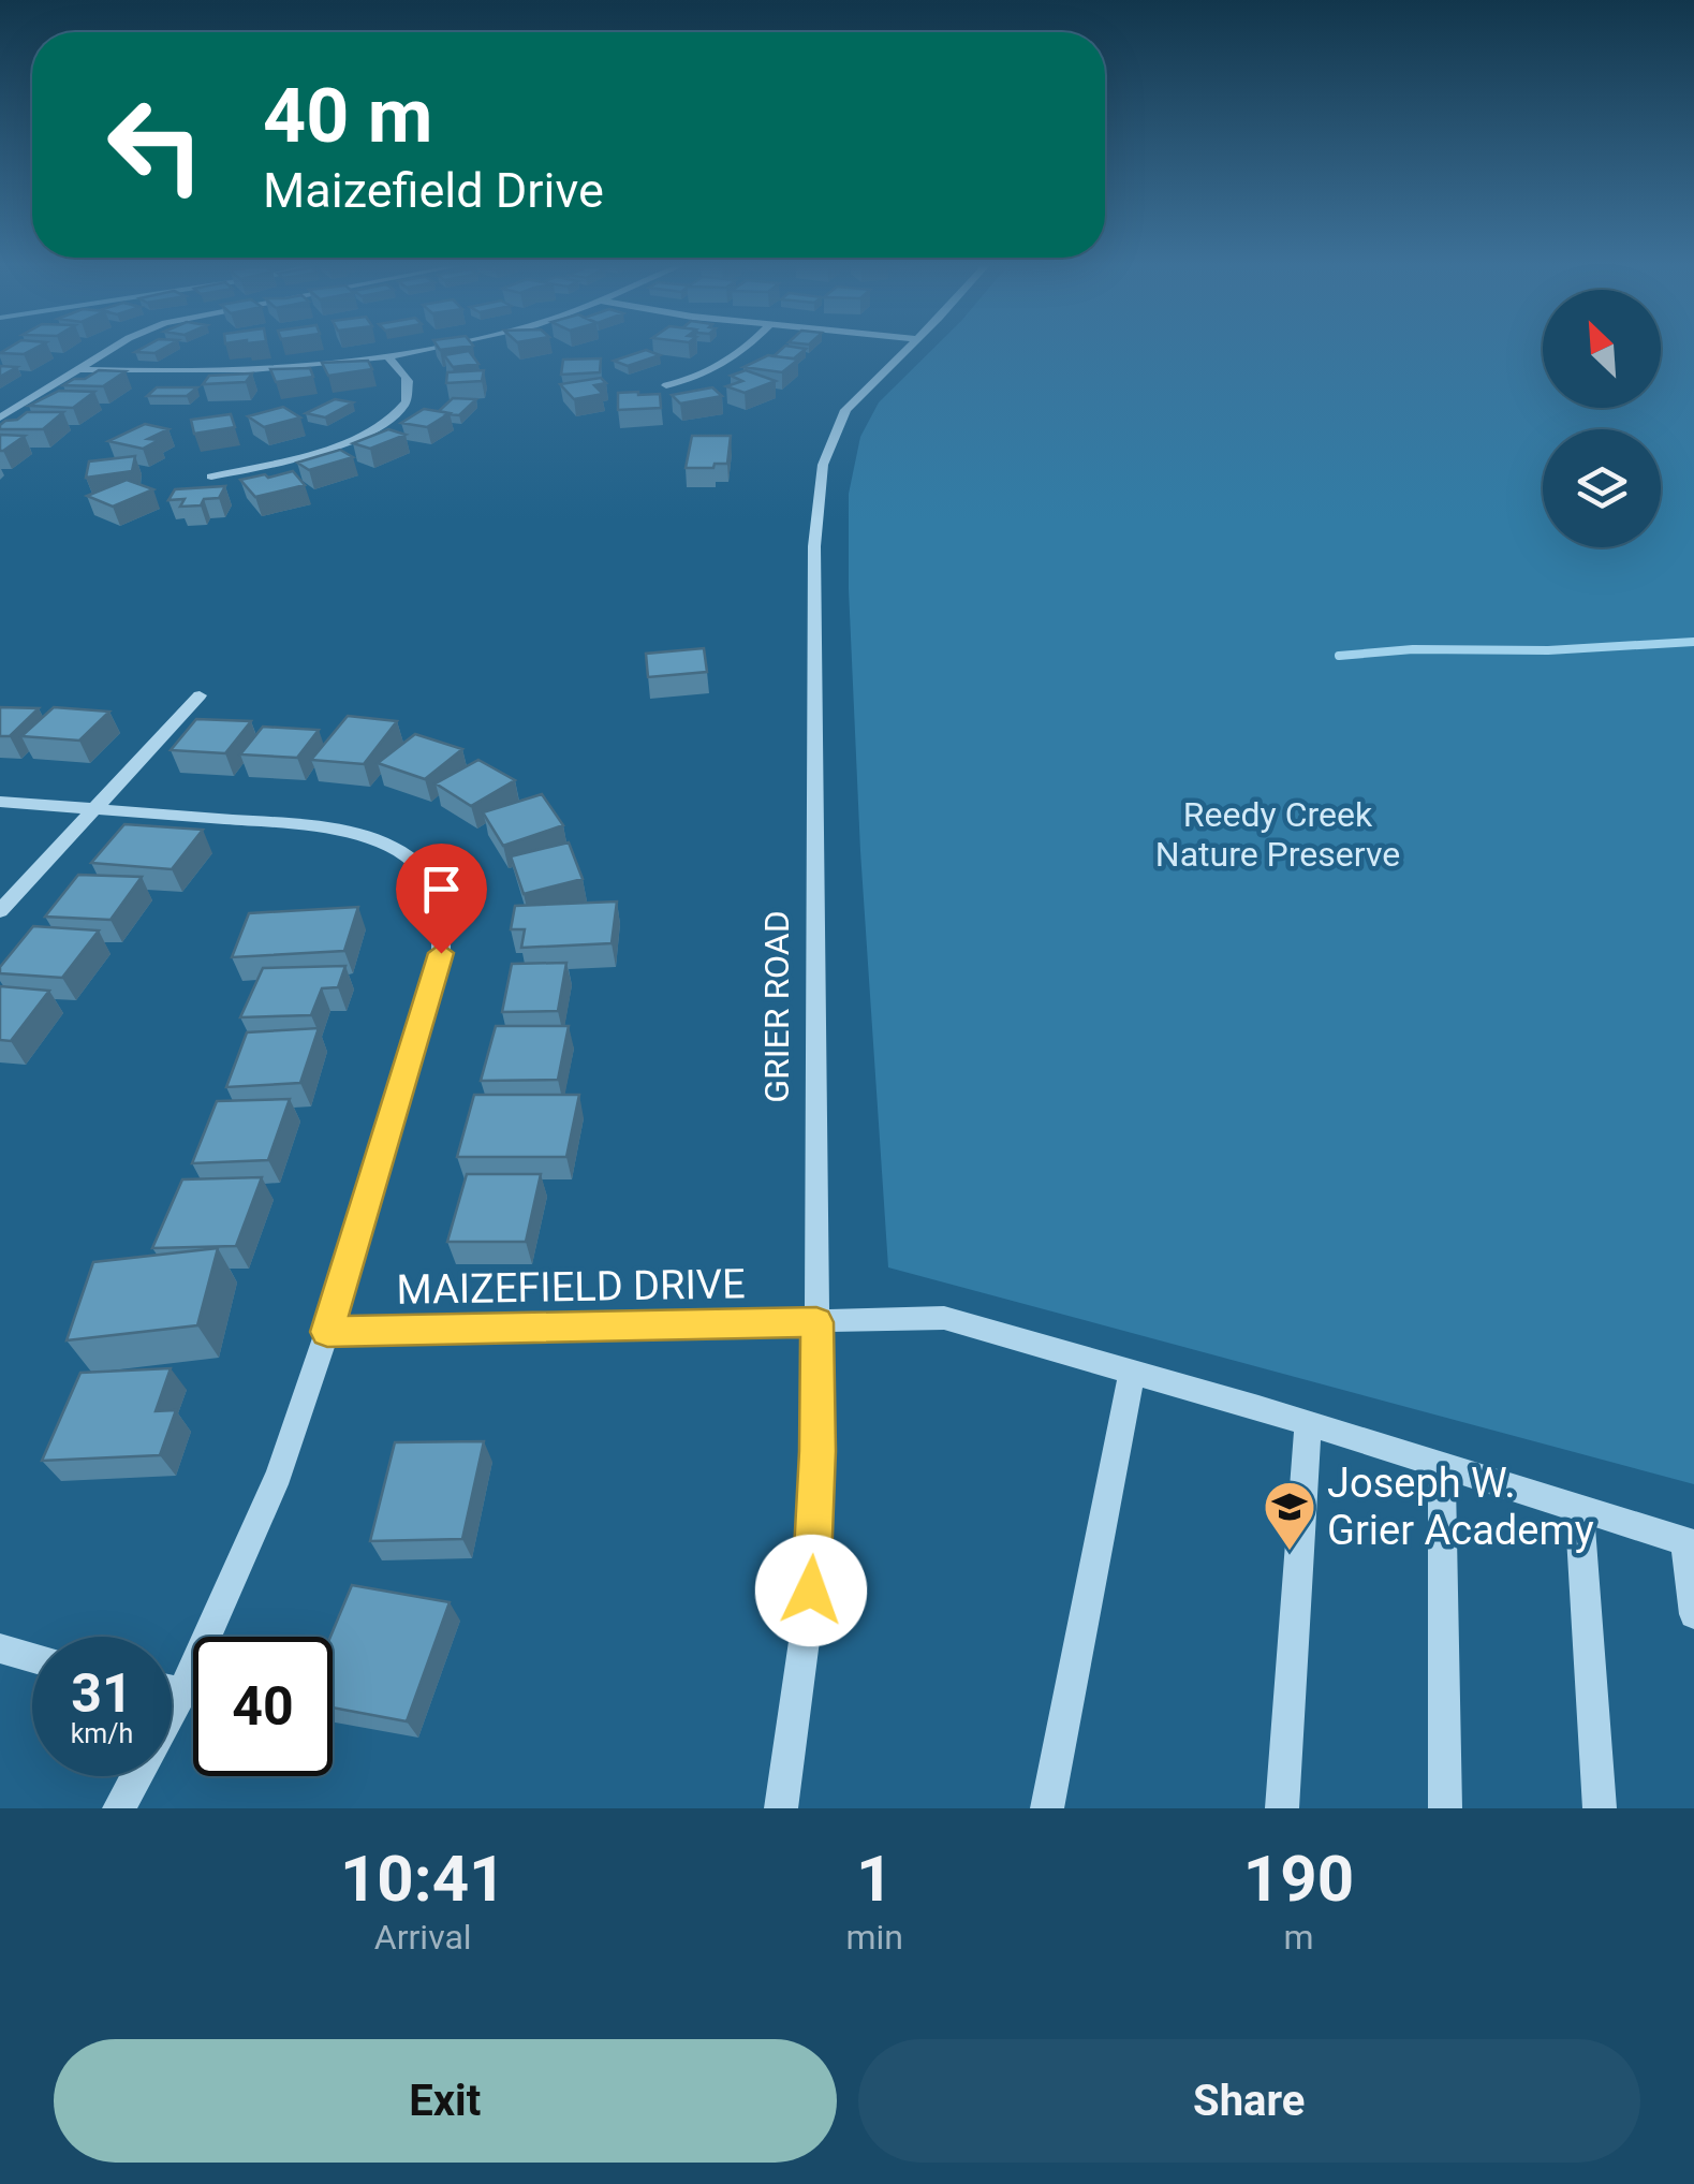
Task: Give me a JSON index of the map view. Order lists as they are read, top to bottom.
{
  "streets": {
    "street": ["GRIER ROAD", "MAIZEFIELD DRIVE"]
  },
  "crossings": [
    ["GRIER ROAD", "MAIZEFIELD DRIVE"]
  ],
  "parks": ["Reedy Creek Nature Preserve"],
  "places": {
    "school or university": ["Joseph W. Grier Academy"]
  },
  "north": "top left",
  "page": {
    "turn": ["40 m", "Maizefield Drive"],
    "speed": "31 km/h",
    "limit": "40",
    "eta": [
      "10:41",
      "Arrival",
      "1",
      "min",
      "190",
      "m"
    ],
    "buttons": ["Exit", "Share"]
  }
}
